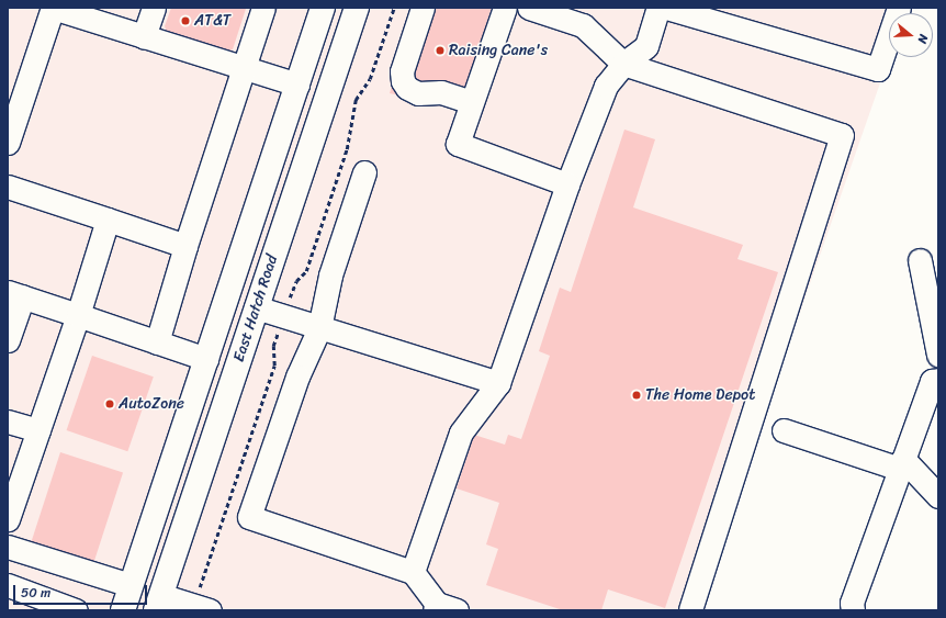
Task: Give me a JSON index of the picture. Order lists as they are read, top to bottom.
{
  "streets": {
    "main road": ["East Hatch Road"]
  },
  "places": [
    "AT&T",
    "Raising Cane's",
    "The Home Depot",
    "AutoZone"
  ],
  "scale_bar": "50 m",
  "north": "right"
}
